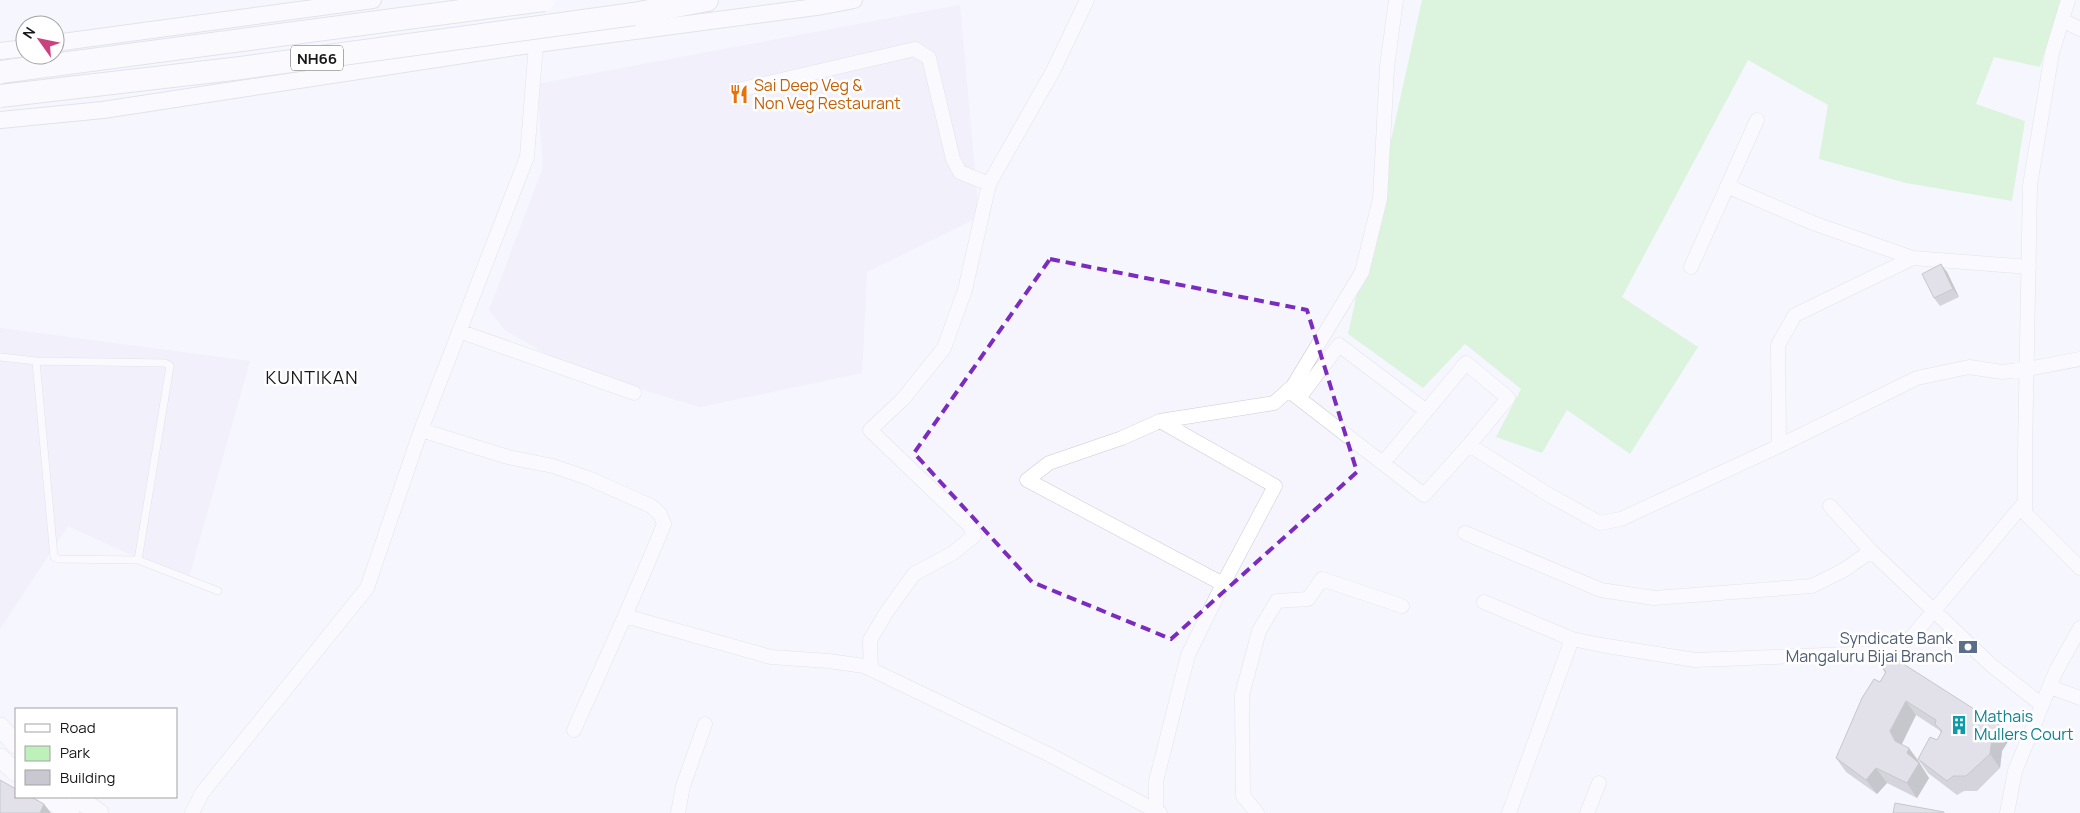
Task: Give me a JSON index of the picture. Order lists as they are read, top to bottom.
{
  "streets": {
    "highway": ["NH66"]
  },
  "districts": ["KUNTIKAN"],
  "places": {
    "restaurant": ["Sai Deep Veg & Non Veg Restaurant"],
    "bank": ["Syndicate Bank Mangaluru Bijai Branch"],
    "building": ["Mathais Mullers Court"]
  },
  "legend": ["Road", "Park", "Building"],
  "north": "top left"
}
